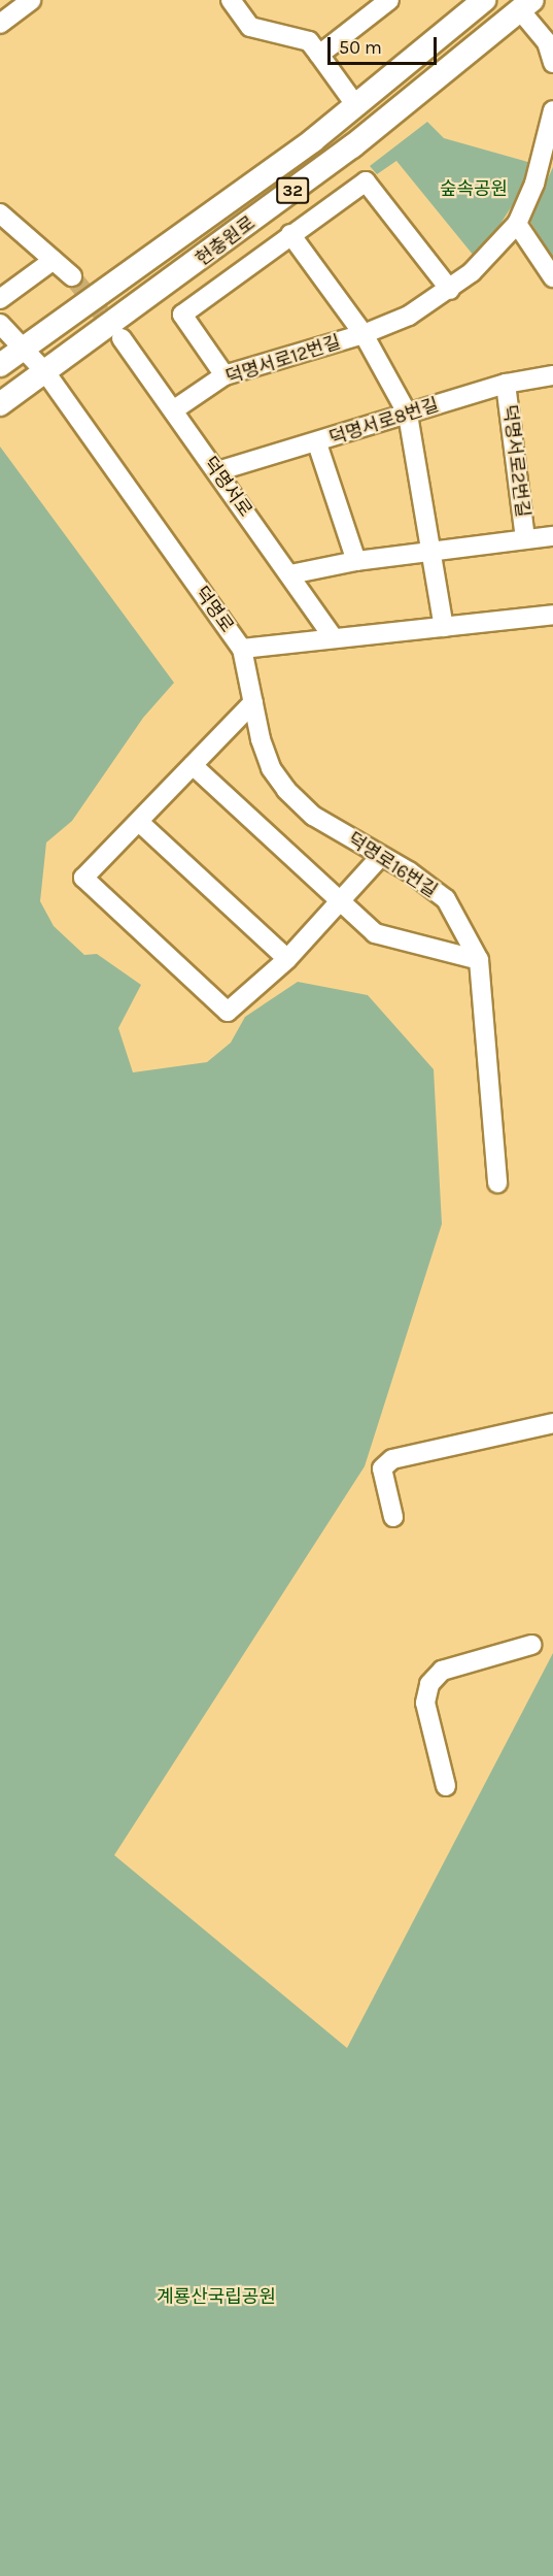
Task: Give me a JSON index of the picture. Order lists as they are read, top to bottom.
{
  "streets": {
    "main road": ["32", "현충원로"],
    "street": [
      "덕명서로12번길",
      "덕명서로8번길",
      "덕명서로2번길",
      "덕명서로",
      "덕명로",
      "덕명로16번길"
    ]
  },
  "crossings": [
    ["현충원로", "덕명로"],
    ["덕명서로12번길", "덕명서로"],
    ["덕명서로8번길", "덕명서로2번길"],
    ["덕명서로8번길", "덕명서로"],
    ["덕명서로2번길", "덕명서로"],
    ["덕명서로", "덕명로"],
    ["덕명로", "덕명로16번길"]
  ],
  "parks": ["숲속공원", "계룡산국립공원"],
  "scale_bar": "50 m"
}
